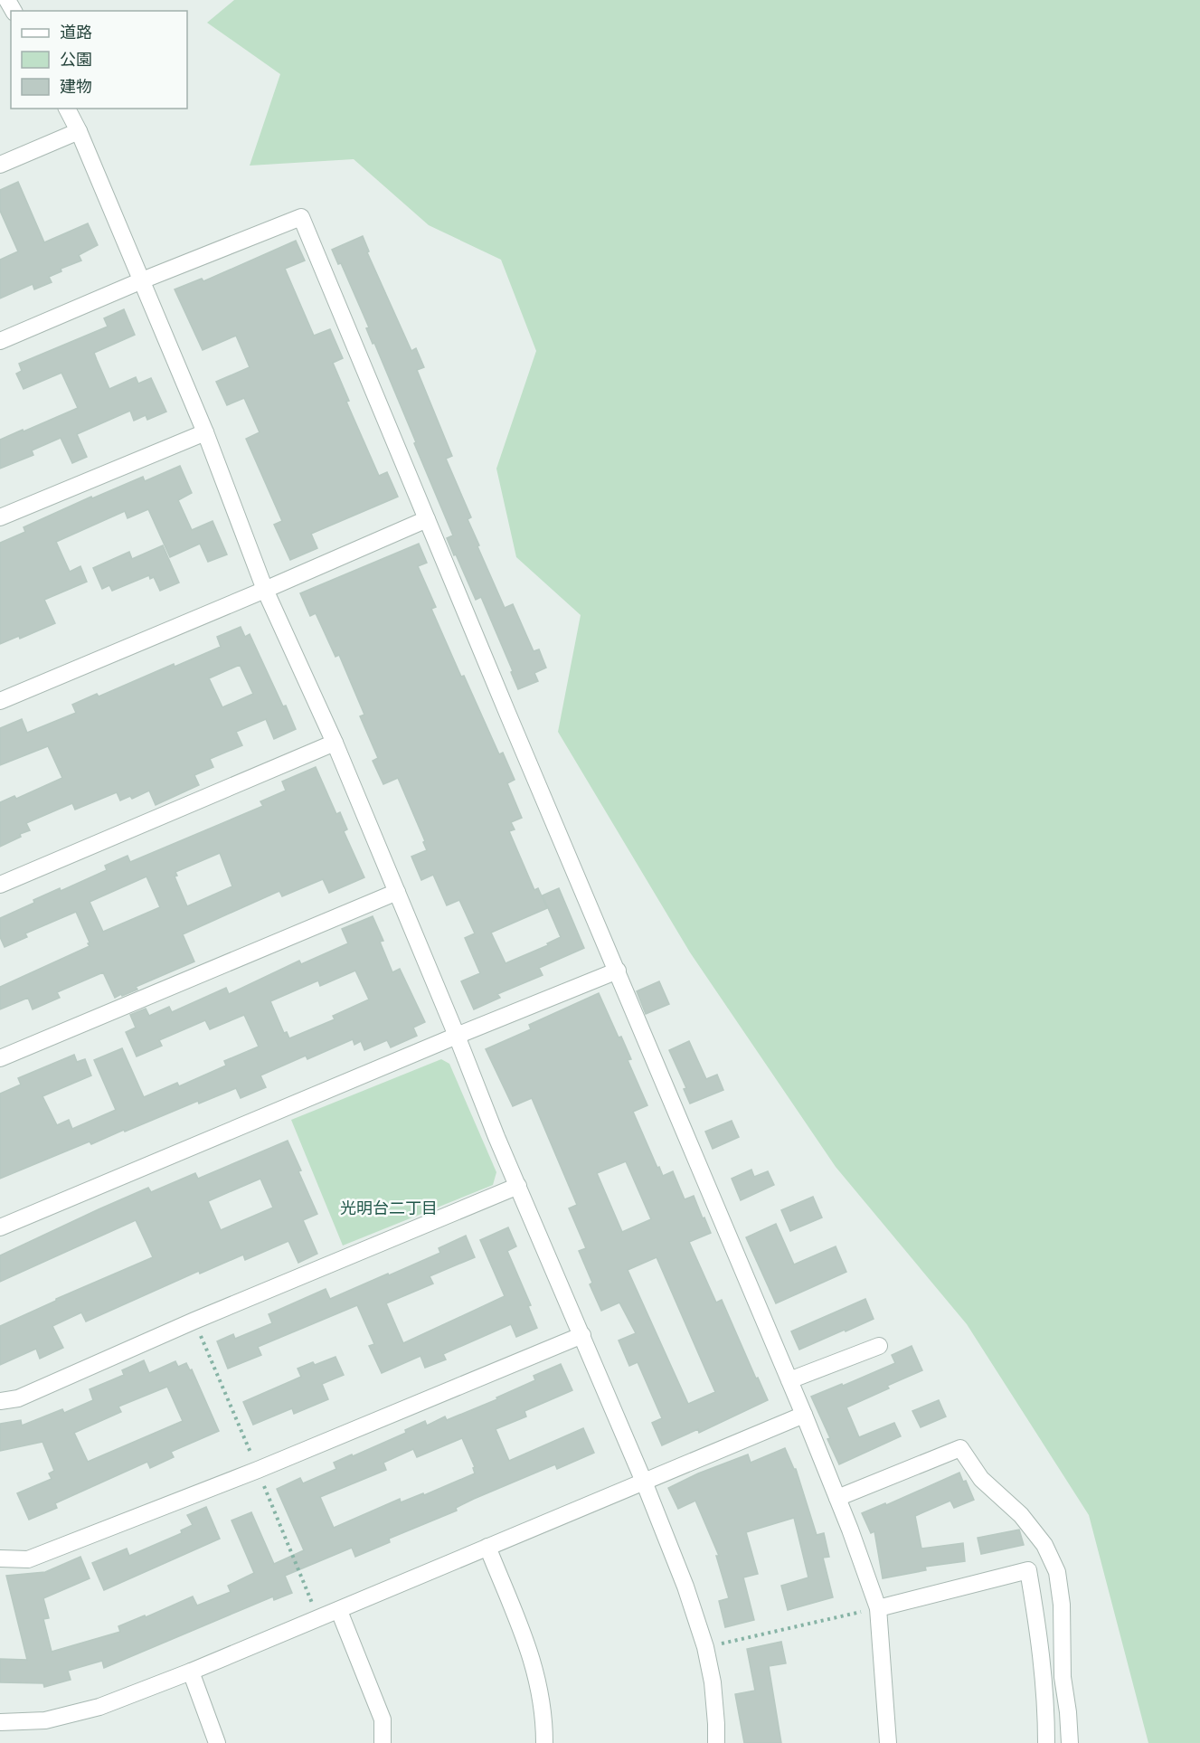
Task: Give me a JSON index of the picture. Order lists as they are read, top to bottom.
{
  "districts": ["光明台二丁目"],
  "legend": ["道路", "公園", "建物"]
}
